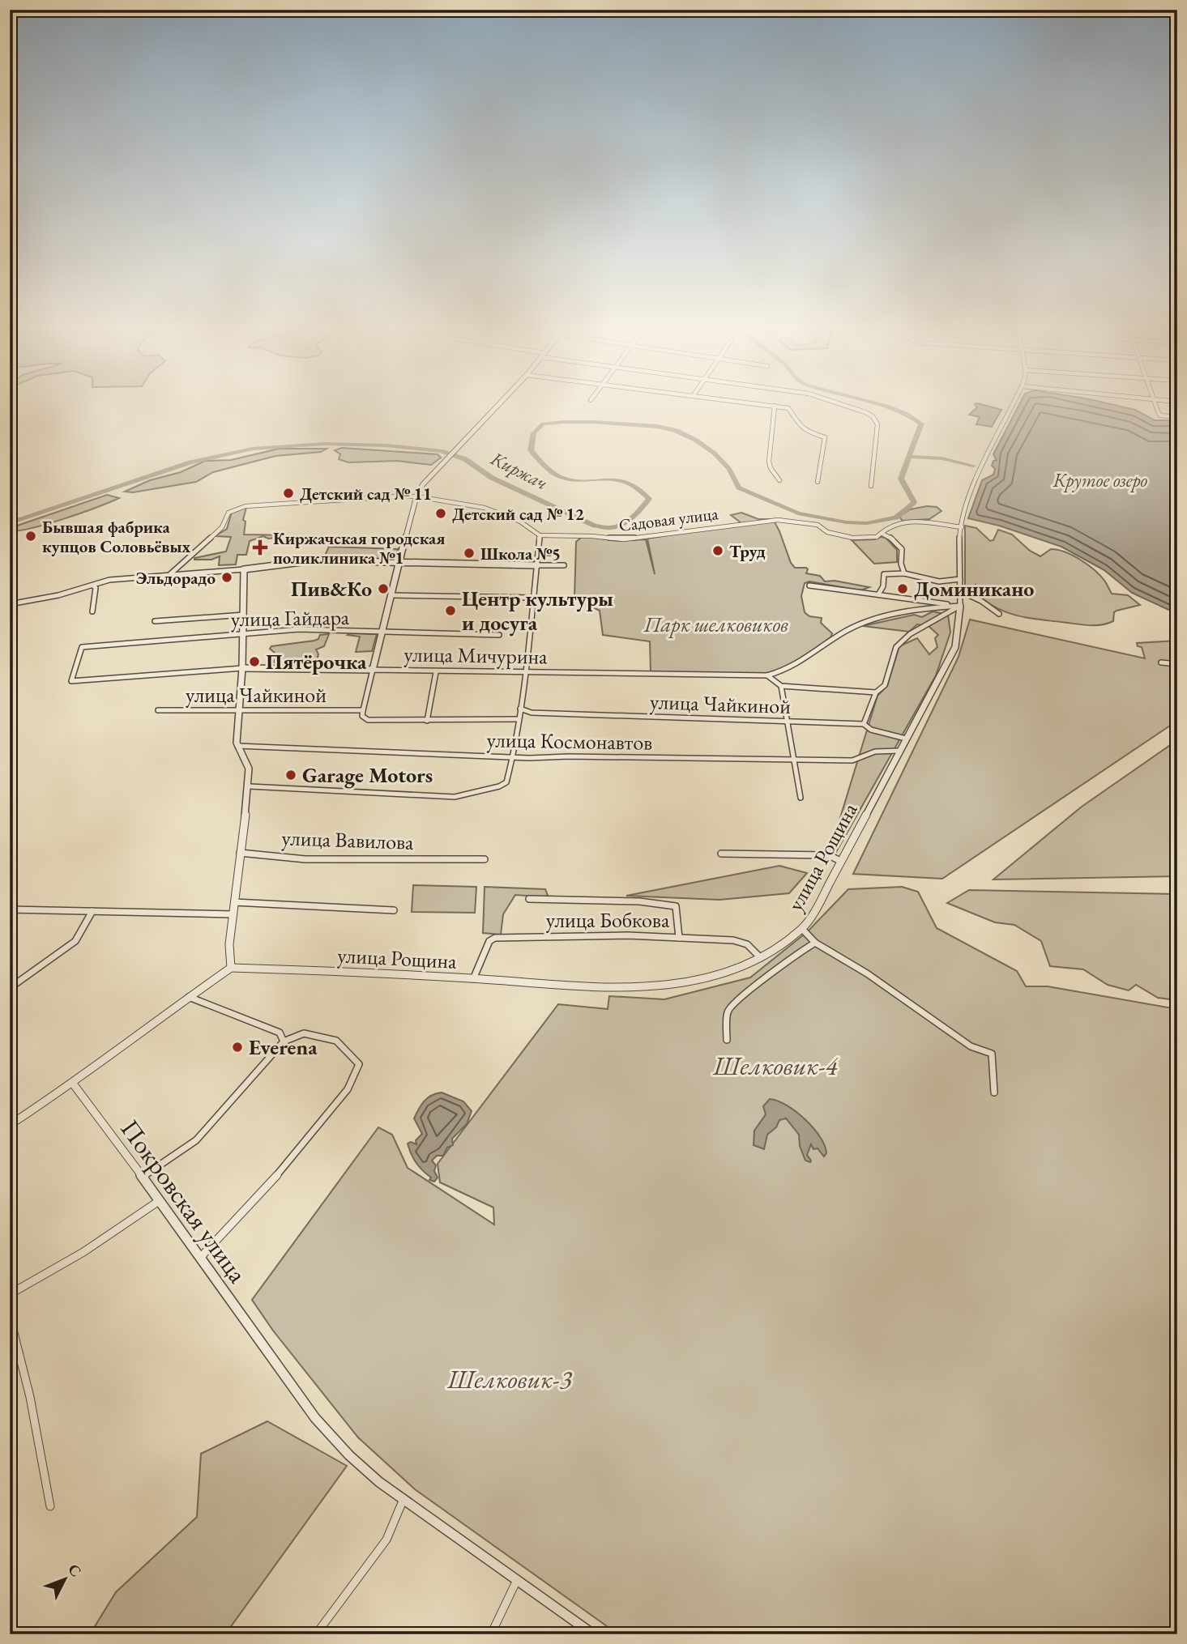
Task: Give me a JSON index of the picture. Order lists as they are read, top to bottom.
{
  "streets": {
    "street": [
      "Садовая улица",
      "улица Гайдара",
      "улица Мичурина",
      "улица Чайкиной",
      "улица Космонавтов",
      "улица Вавилова",
      "улица Рощина",
      "улица Бобкова",
      "Покровская улица"
    ]
  },
  "crossings": [
    ["Садовая улица", "улица Рощина"],
    ["улица Гайдара", "улица Мичурина"],
    ["улица Чайкиной", "улица Рощина"],
    ["улица Космонавтов", "улица Рощина"],
    ["улица Рощина", "улица Бобкова"]
  ],
  "water": ["Киржач", "Крутое озеро"],
  "parks": ["Парк шелковиков", "Шелковик-4", "Шелковик-3"],
  "places": {
    "other": [
      "Детский сад № 11",
      "Детский сад № 12",
      "Бывшая фабрика купцов Соловьёвых",
      "Труд",
      "Школа №5",
      "Эльдорадо",
      "Пив&Ко",
      "Доминикано",
      "Центр культуры и досуга",
      "Пятёрочка",
      "Garage Motors",
      "Everena"
    ],
    "health": ["Киржачская городская поликлиника №1"]
  },
  "north": "top right"
}
